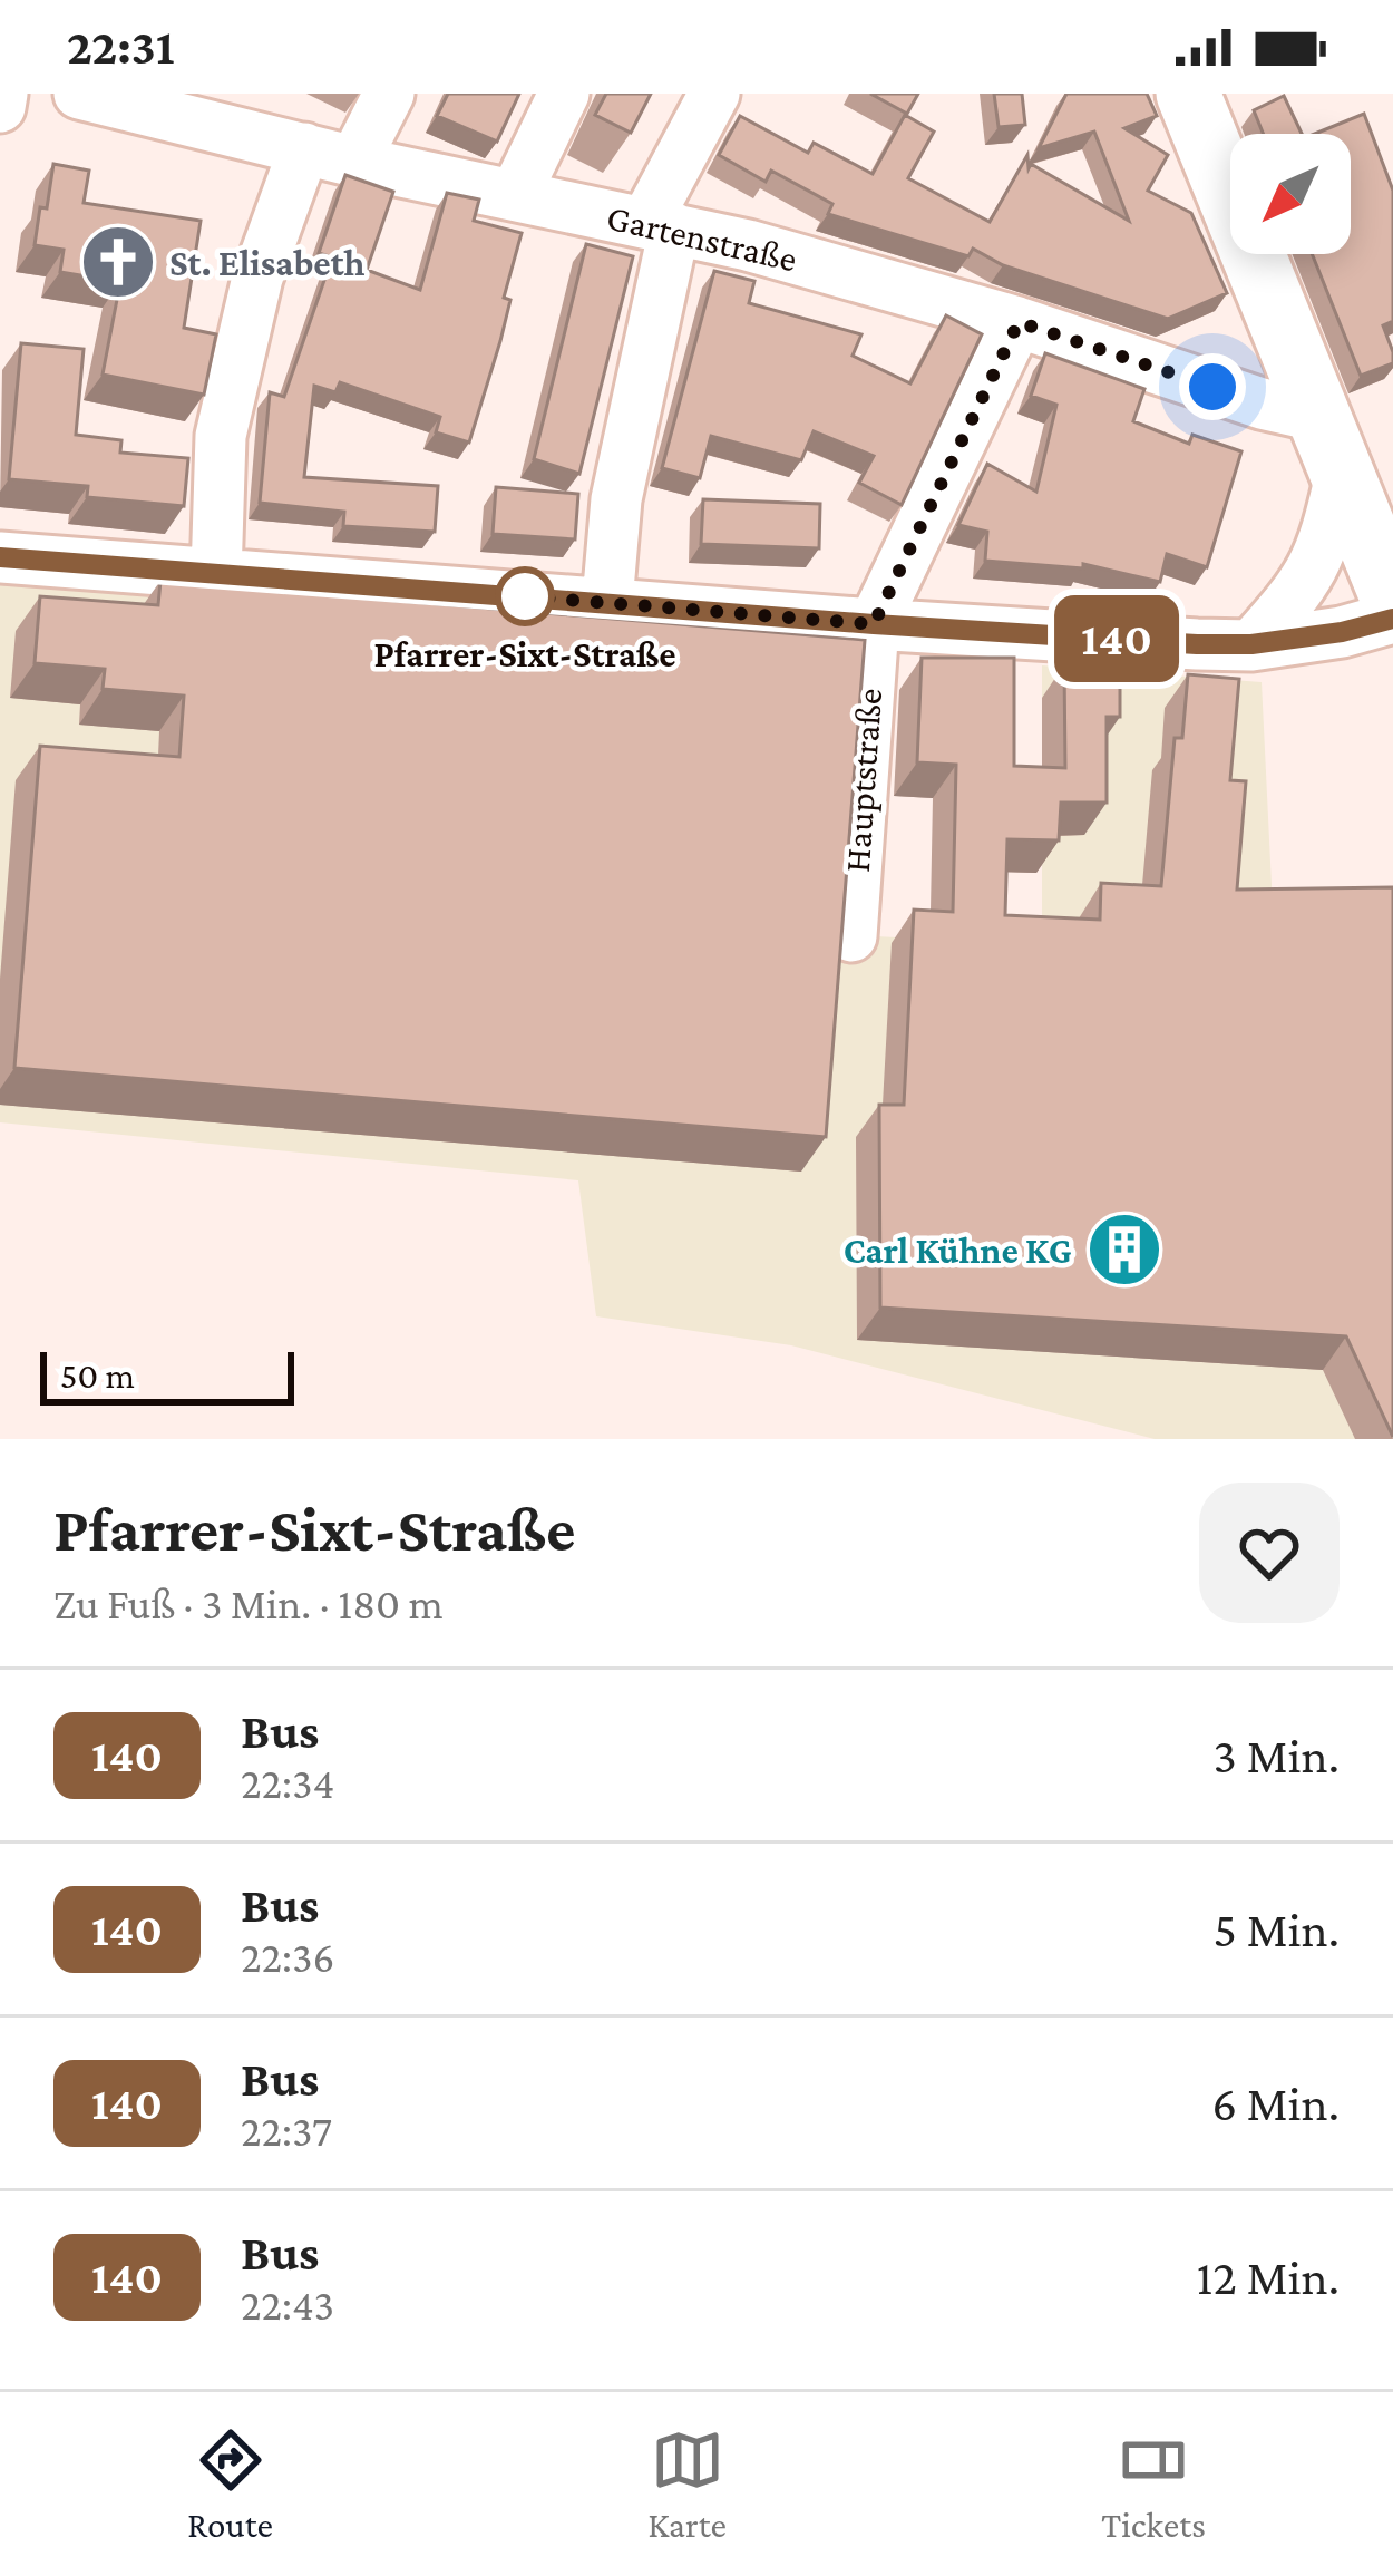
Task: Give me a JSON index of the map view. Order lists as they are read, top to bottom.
{
  "streets": {
    "street": ["Gartenstraße", "Hauptstraße"]
  },
  "places": {
    "church": ["St. Elisabeth"],
    "other": ["Pfarrer-Sixt-Straße"],
    "building": ["Carl Kühne KG"]
  },
  "lines": ["bus line 140"],
  "scale_bar": "50 m",
  "north": "bottom left",
  "page": {
    "status": "22:31",
    "on_map": "140",
    "scale": "50 m",
    "heading": ["Pfarrer-Sixt-Straße", "Zu Fuß · 3 Min. · 180 m"],
    "list": [
      {
        "mark": "140",
        "name": "Bus",
        "note": "22:34",
        "value": "3 Min."
      },
      {
        "mark": "140",
        "name": "Bus",
        "note": "22:36",
        "value": "5 Min."
      },
      {
        "mark": "140",
        "name": "Bus",
        "note": "22:37",
        "value": "6 Min."
      },
      {
        "mark": "140",
        "name": "Bus",
        "note": "22:43",
        "value": "12 Min."
      }
    ],
    "tabs": ["Route", "Karte", "Tickets"]
  }
}
